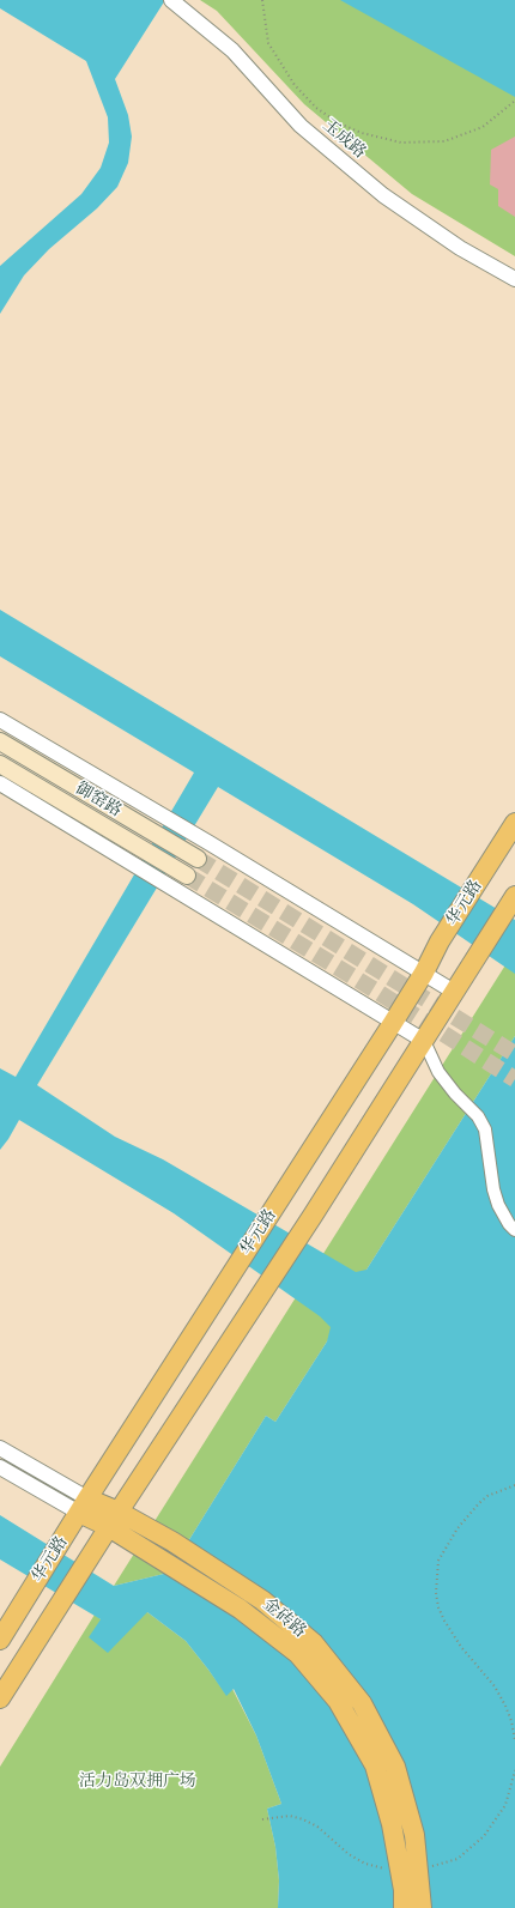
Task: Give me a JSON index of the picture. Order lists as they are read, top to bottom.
{
  "streets": {
    "main road": ["御窑路", "华元路", "金砖路"],
    "street": ["玉成路"]
  },
  "crossings": [
    ["华元路", "金砖路"]
  ],
  "parks": ["活力岛双拥广场"]
}
